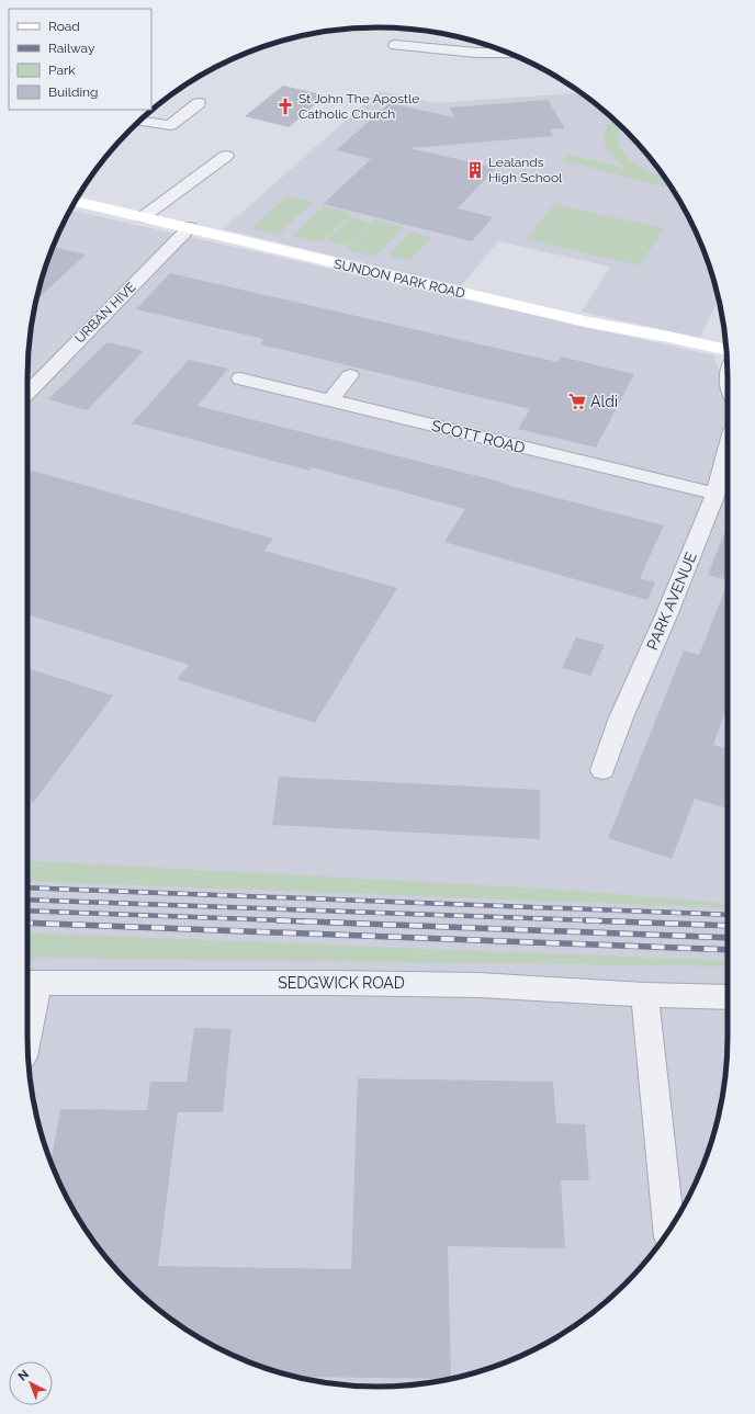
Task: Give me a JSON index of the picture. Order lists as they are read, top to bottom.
{
  "streets": {
    "street": [
      "SUNDON PARK ROAD",
      "URBAN HIVE",
      "SCOTT ROAD",
      "PARK AVENUE",
      "SEDGWICK ROAD"
    ]
  },
  "crossings": [
    ["SUNDON PARK ROAD", "URBAN HIVE"],
    ["SCOTT ROAD", "PARK AVENUE"]
  ],
  "places": {
    "church": ["St John The Apostle Catholic Church"],
    "building": ["Lealands High School"],
    "supermarket": ["Aldi"]
  },
  "legend": [
    "Road",
    "Railway",
    "Park",
    "Building"
  ],
  "north": "top left"
}
